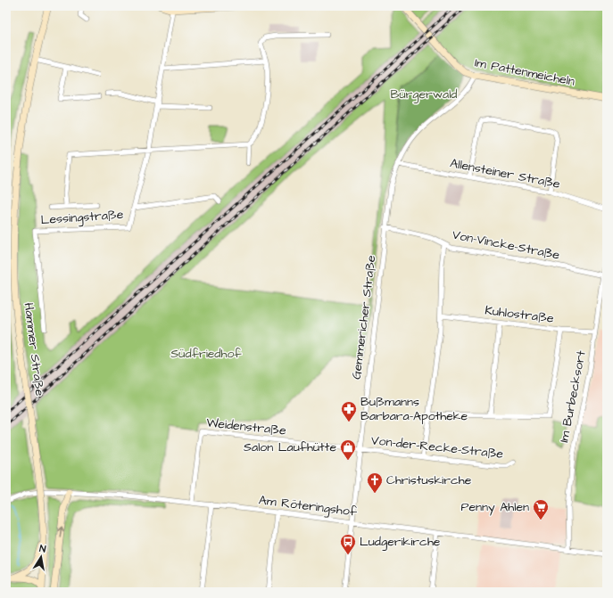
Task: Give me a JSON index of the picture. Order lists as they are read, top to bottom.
{
  "streets": {
    "main road": ["Im Pattenmeicheln", "Hammer Straße"],
    "street": [
      "Allensteiner Straße",
      "Lessingstraße",
      "Von-Vincke-Straße",
      "Kuhlostraße",
      "Gemmericher Straße",
      "Im Burbecksort",
      "Weidenstraße",
      "Von-der-Recke-Straße",
      "Am Röteringshof"
    ]
  },
  "crossings": [
    ["Im Pattenmeicheln", "Gemmericher Straße"],
    ["Allensteiner Straße", "Gemmericher Straße"],
    ["Von-Vincke-Straße", "Gemmericher Straße"],
    ["Von-Vincke-Straße", "Im Burbecksort"],
    ["Kuhlostraße", "Im Burbecksort"],
    ["Gemmericher Straße", "Weidenstraße"],
    ["Gemmericher Straße", "Von-der-Recke-Straße"],
    ["Gemmericher Straße", "Am Röteringshof"],
    ["Im Burbecksort", "Am Röteringshof"],
    ["Weidenstraße", "Von-der-Recke-Straße"],
    ["Weidenstraße", "Am Röteringshof"]
  ],
  "parks": ["Bürgerwald", "Südfriedhof"],
  "places": {
    "pharmacy": ["Bußmanns Barbara-Apotheke"],
    "shop": ["Salon Laufhütte"],
    "church": ["Christuskirche"],
    "supermarket": ["Penny Ahlen"],
    "bus stop": ["Ludgerikirche"]
  },
  "north": "top"
}
